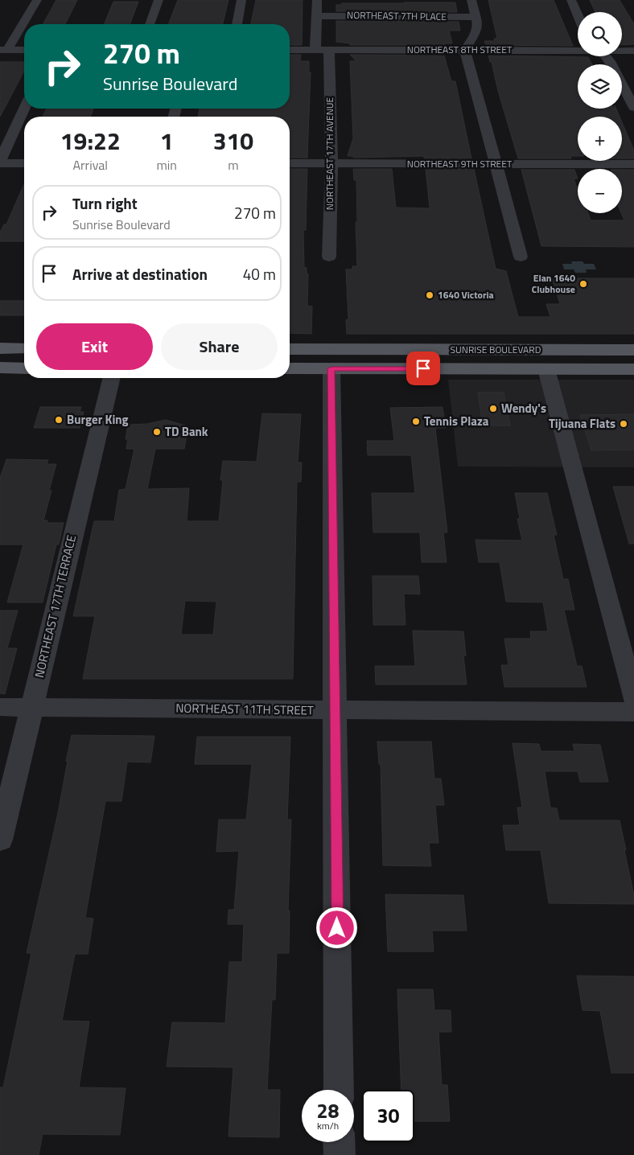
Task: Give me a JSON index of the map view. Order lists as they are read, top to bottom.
{
  "streets": {
    "main road": ["SUNRISE BOULEVARD"],
    "street": [
      "NORTHEAST 7TH PLACE",
      "NORTHEAST 8TH STREET",
      "NORTHEAST 17TH AVENUE",
      "NORTHEAST 9TH STREET",
      "NORTHEAST 17TH TERRACE",
      "NORTHEAST 11TH STREET"
    ]
  },
  "crossings": [
    ["NORTHEAST 8TH STREET", "NORTHEAST 17TH AVENUE"],
    ["NORTHEAST 17TH AVENUE", "NORTHEAST 9TH STREET"],
    ["NORTHEAST 17TH TERRACE", "NORTHEAST 11TH STREET"]
  ],
  "places": [
    "Elan 1640 Clubhouse",
    "1640 Victoria",
    "Wendy's",
    "Burger King",
    "Tennis Plaza",
    "Tijuana Flats",
    "TD Bank"
  ],
  "page": {
    "map_buttons": ["+", "−"],
    "turn": ["270 m", "Sunrise Boulevard"],
    "eta": [
      "19:22",
      "Arrival",
      "1",
      "min",
      "310",
      "m"
    ],
    "list": [
      {
        "name": "Turn right",
        "note": "Sunrise Boulevard",
        "value": "270 m"
      },
      {
        "name": "Arrive at destination",
        "value": "40 m"
      }
    ],
    "buttons": ["Exit", "Share"],
    "speed": "28 km/h",
    "limit": "30"
  }
}
